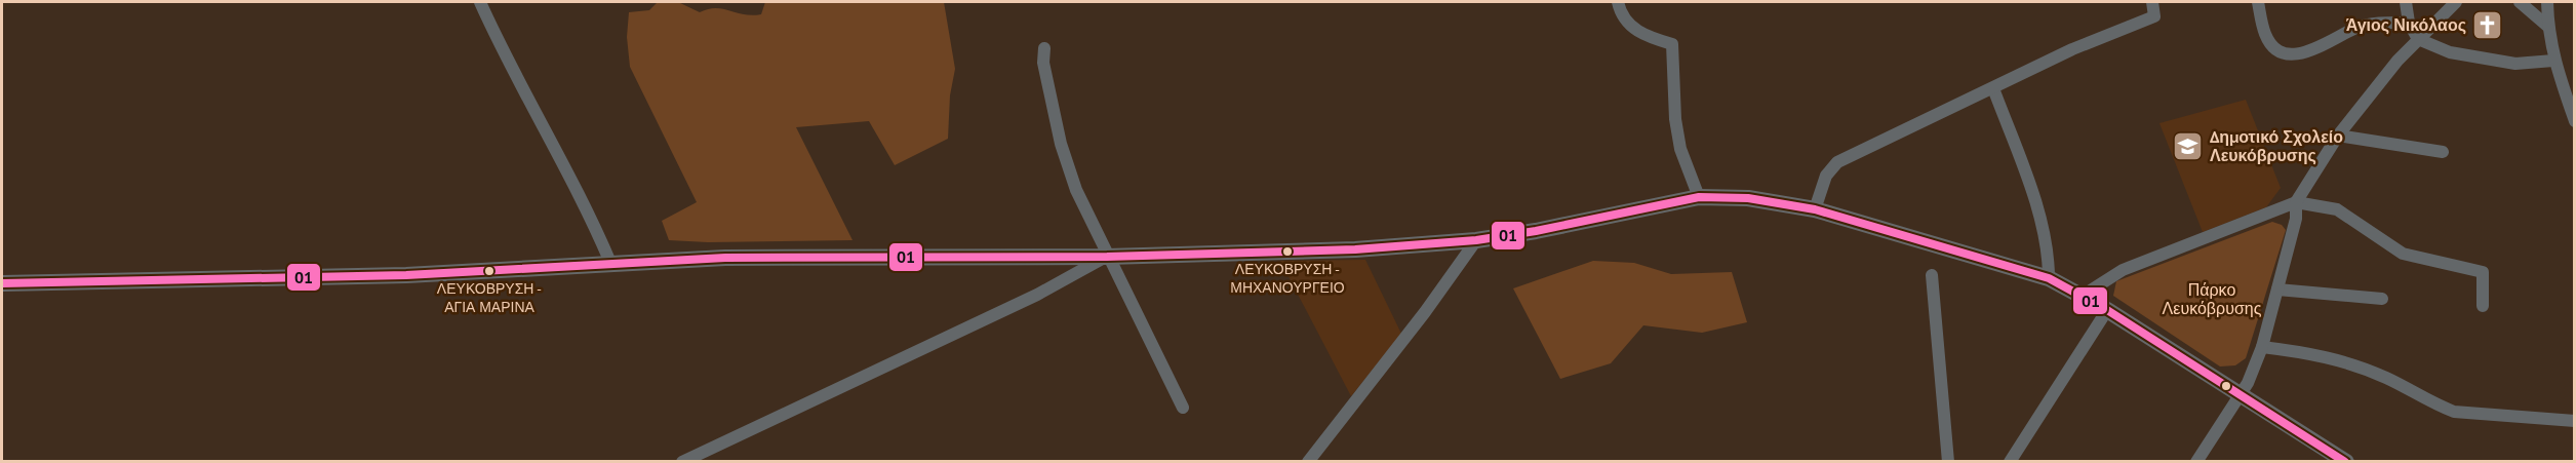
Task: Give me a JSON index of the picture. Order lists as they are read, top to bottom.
{
  "parks": ["Πάρκο Λευκόβρυσης"],
  "places": {
    "church": ["Άγιος Νικόλαος"],
    "school or university": ["Δημοτικό Σχολείο Λευκόβρυσης"],
    "other": ["ΛΕΥΚΟΒΡΥΣΗ - ΜΗΧΑΝΟΥΡΓΕΙΟ", "ΛΕΥΚΟΒΡΥΣΗ - ΑΓΙΑ ΜΑΡΙΝΑ"]
  },
  "lines": ["transit line 01"]
}
